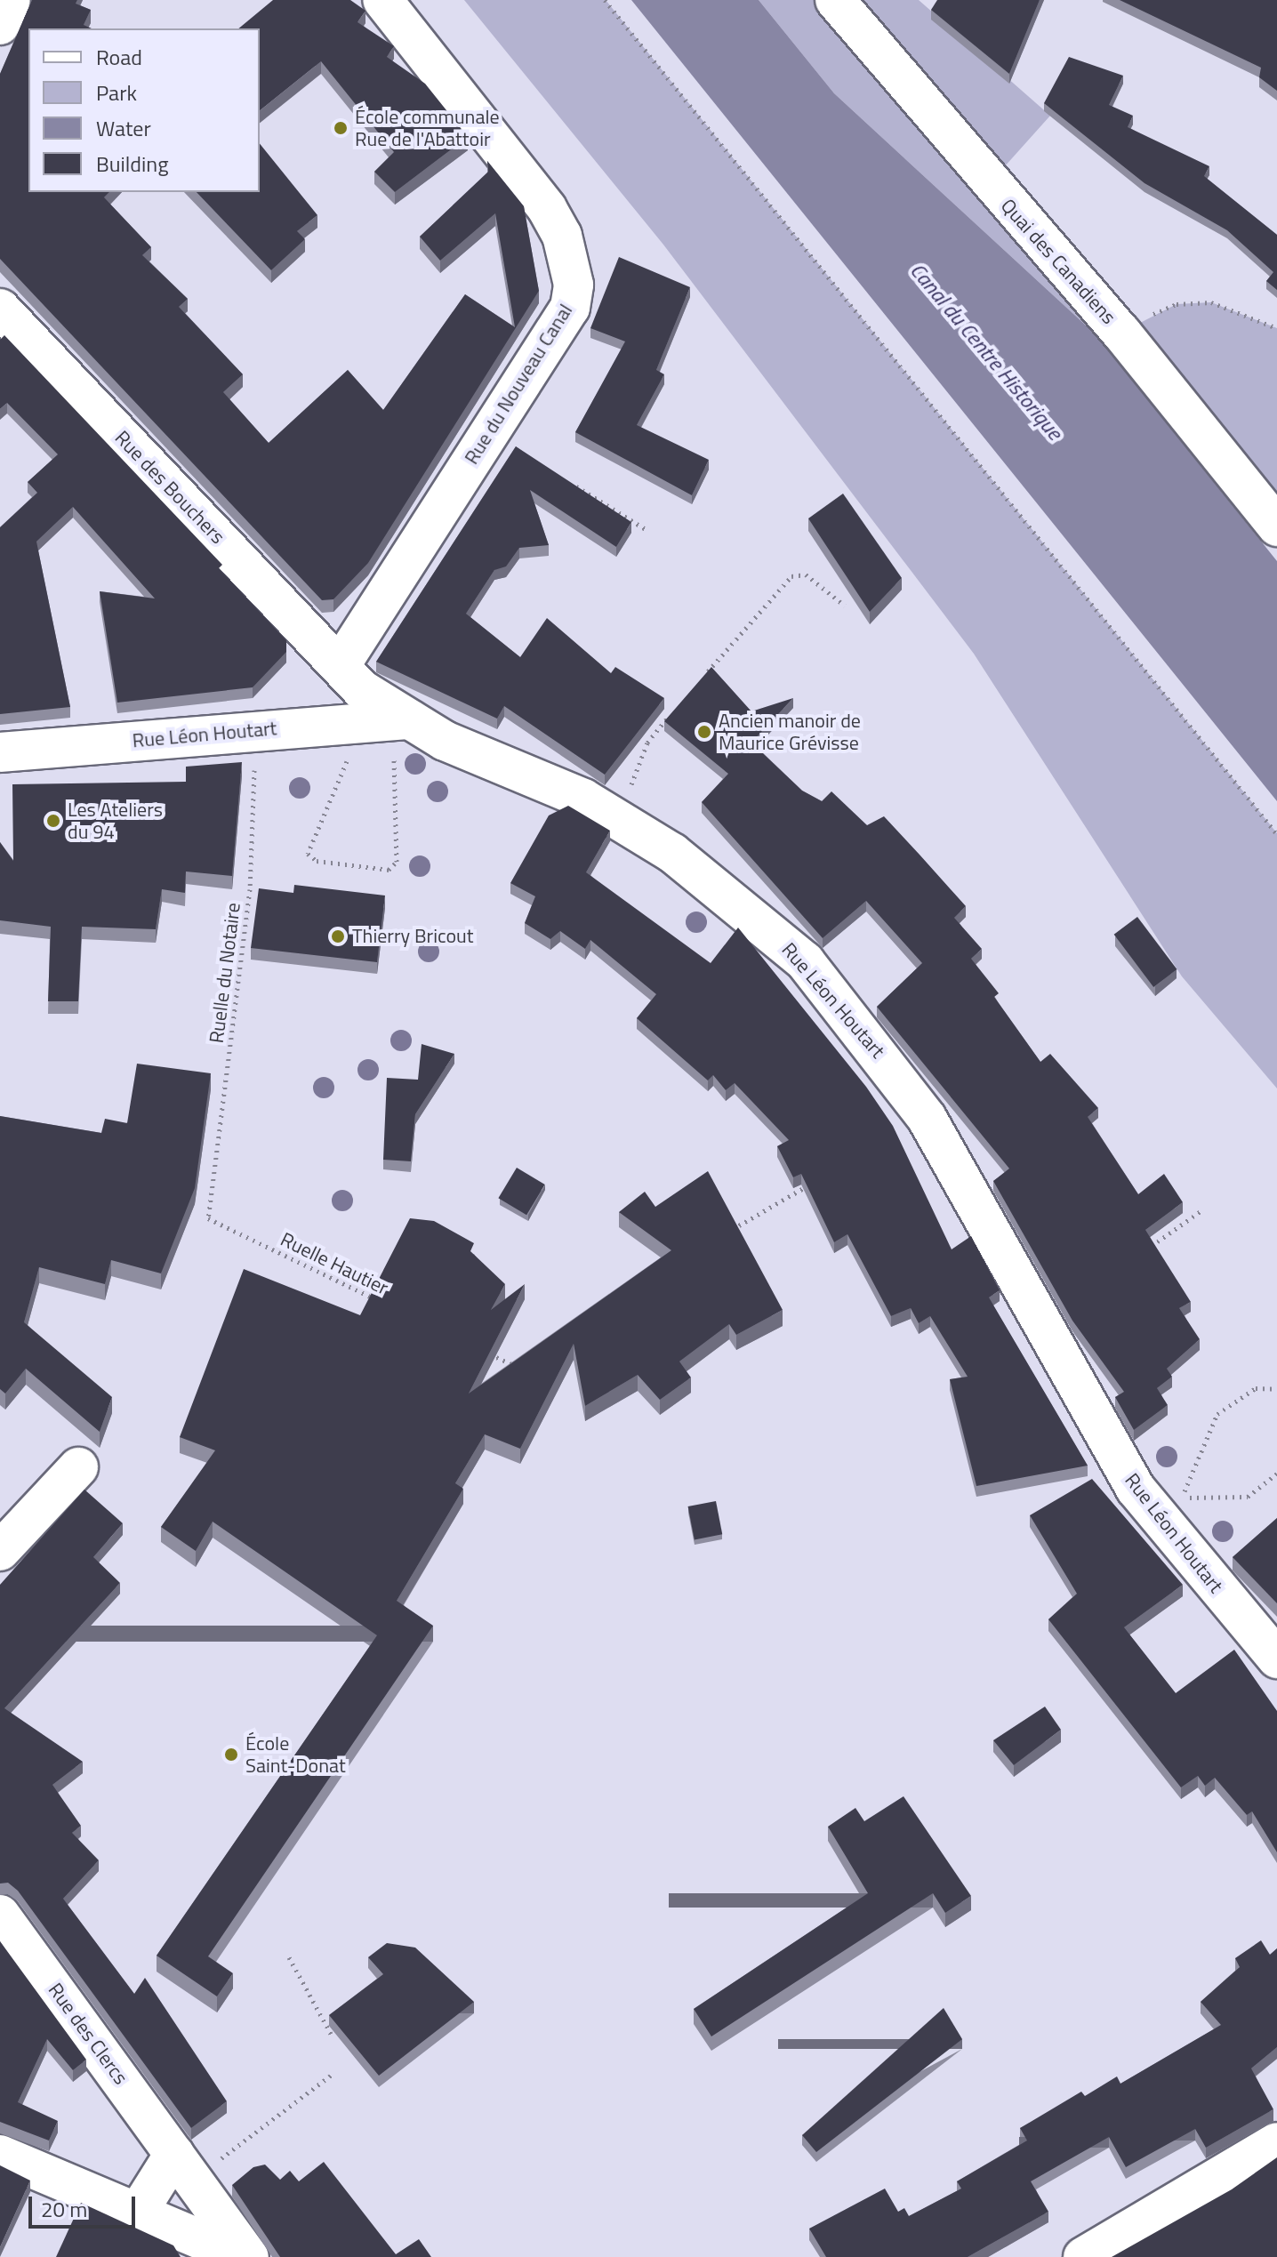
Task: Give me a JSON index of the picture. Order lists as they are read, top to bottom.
{
  "streets": {
    "street": [
      "Quai des Canadiens",
      "Rue du Nouveau Canal",
      "Rue des Bouchers",
      "Rue Léon Houtart",
      "Rue des Clercs"
    ],
    "path": ["Ruelle du Notaire", "Ruelle Hautier"]
  },
  "crossings": [
    ["Rue du Nouveau Canal", "Rue des Bouchers"],
    ["Rue du Nouveau Canal", "Rue Léon Houtart"],
    ["Rue des Bouchers", "Rue Léon Houtart"],
    ["Rue Léon Houtart", "Ruelle du Notaire"],
    ["Ruelle du Notaire", "Ruelle Hautier"]
  ],
  "water": ["Canal du Centre Historique"],
  "places": [
    "École communale Rue de l'Abattoir",
    "Ancien manoir de Maurice Grévisse",
    "Les Ateliers du 94",
    "Thierry Bricout",
    "École Saint-Donat"
  ],
  "legend": [
    "Road",
    "Park",
    "Water",
    "Building"
  ],
  "scale_bar": "20 m"
}
